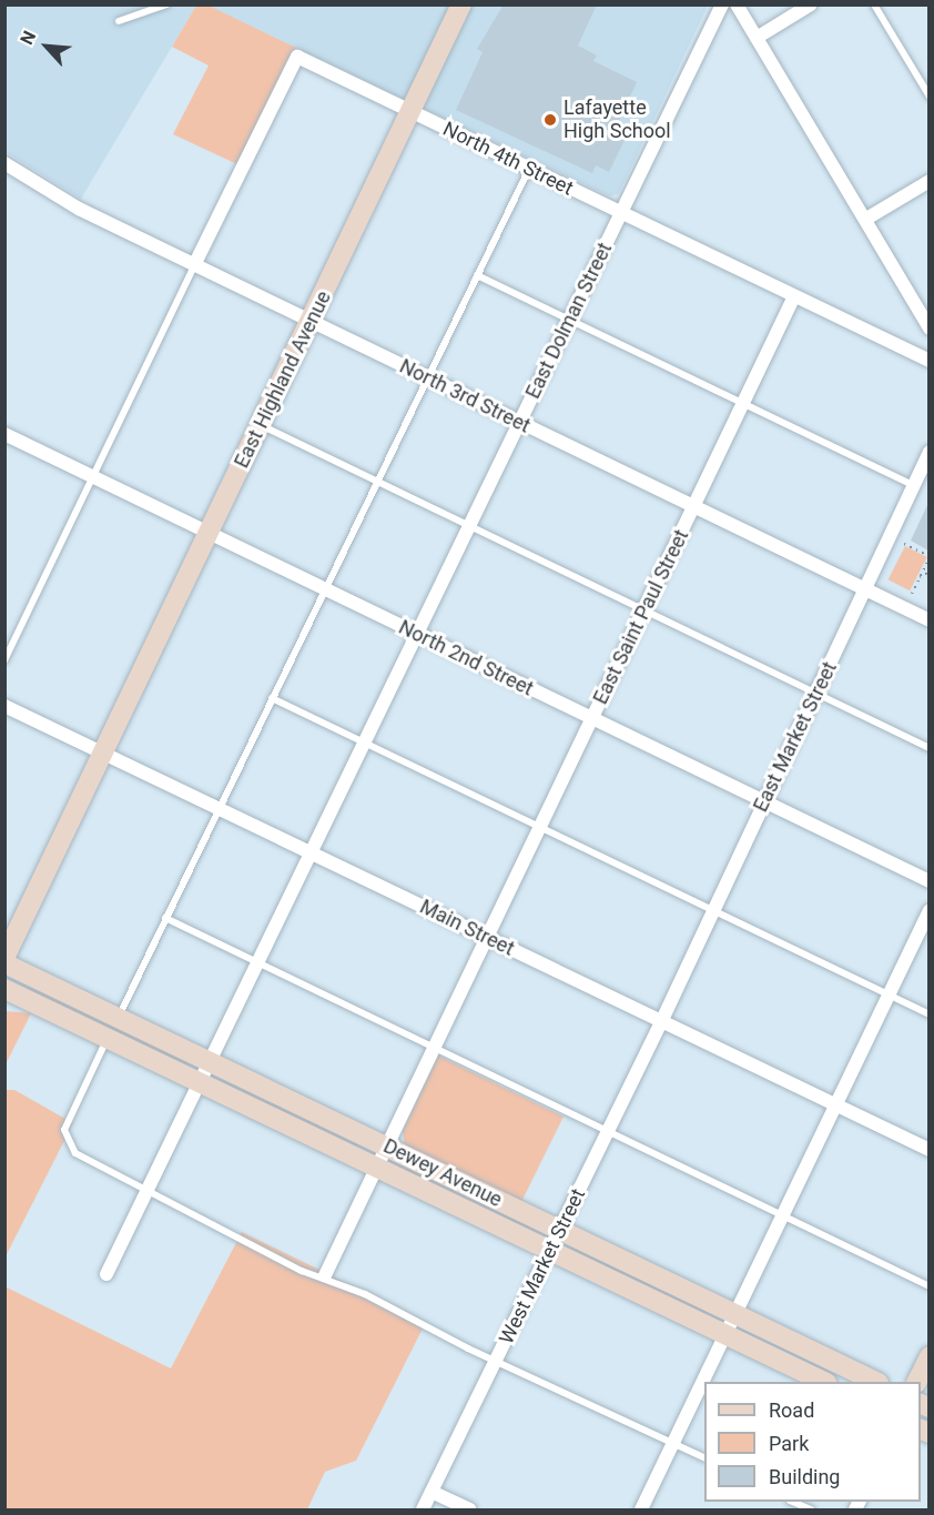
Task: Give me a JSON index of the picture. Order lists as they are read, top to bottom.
{
  "streets": {
    "street": [
      "North 4th Street",
      "East Dolman Street",
      "East Highland Avenue",
      "North 3rd Street",
      "East Saint Paul Street",
      "North 2nd Street",
      "East Market Street",
      "Main Street",
      "Dewey Avenue",
      "West Market Street"
    ]
  },
  "crossings": [
    ["North 4th Street", "East Dolman Street"],
    ["North 4th Street", "East Highland Avenue"],
    ["North 4th Street", "North 3rd Street"],
    ["North 4th Street", "East Saint Paul Street"],
    ["East Dolman Street", "North 3rd Street"],
    ["East Dolman Street", "North 2nd Street"],
    ["East Dolman Street", "Main Street"],
    ["East Dolman Street", "Dewey Avenue"],
    ["East Highland Avenue", "North 3rd Street"],
    ["East Highland Avenue", "North 2nd Street"],
    ["East Highland Avenue", "Main Street"],
    ["North 3rd Street", "East Saint Paul Street"],
    ["North 3rd Street", "East Market Street"],
    ["East Saint Paul Street", "North 2nd Street"],
    ["East Saint Paul Street", "Main Street"],
    ["East Saint Paul Street", "Dewey Avenue"],
    ["North 2nd Street", "East Market Street"],
    ["East Market Street", "Main Street"],
    ["East Market Street", "West Market Street"],
    ["Main Street", "West Market Street"],
    ["Dewey Avenue", "West Market Street"]
  ],
  "places": ["Lafayette High School"],
  "legend": ["Road", "Park", "Building"],
  "north": "top left"
}
